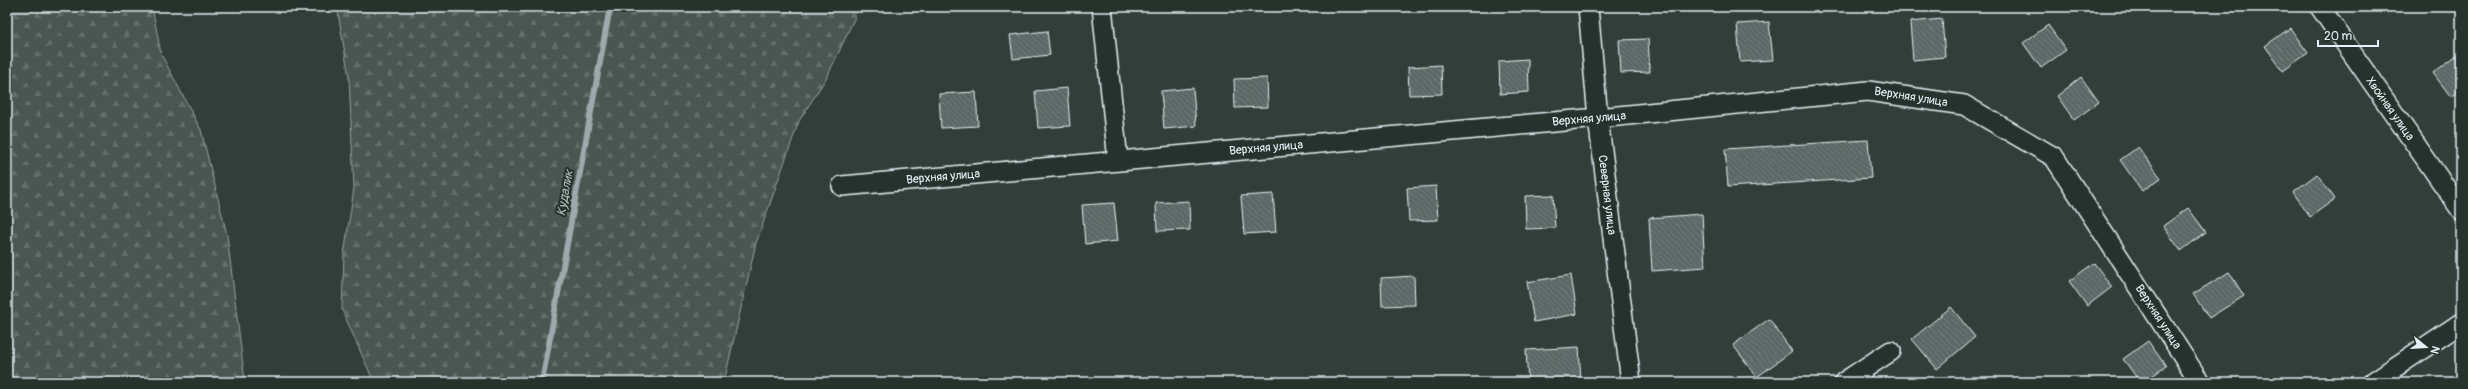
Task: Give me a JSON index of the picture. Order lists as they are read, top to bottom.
{
  "streets": {
    "street": ["Верхняя улица", "Хвойная улица", "Северная улица"]
  },
  "crossings": [
    ["Верхняя улица", "Северная улица"]
  ],
  "water": ["Кудалик"],
  "scale_bar": "20 m",
  "north": "right"
}
